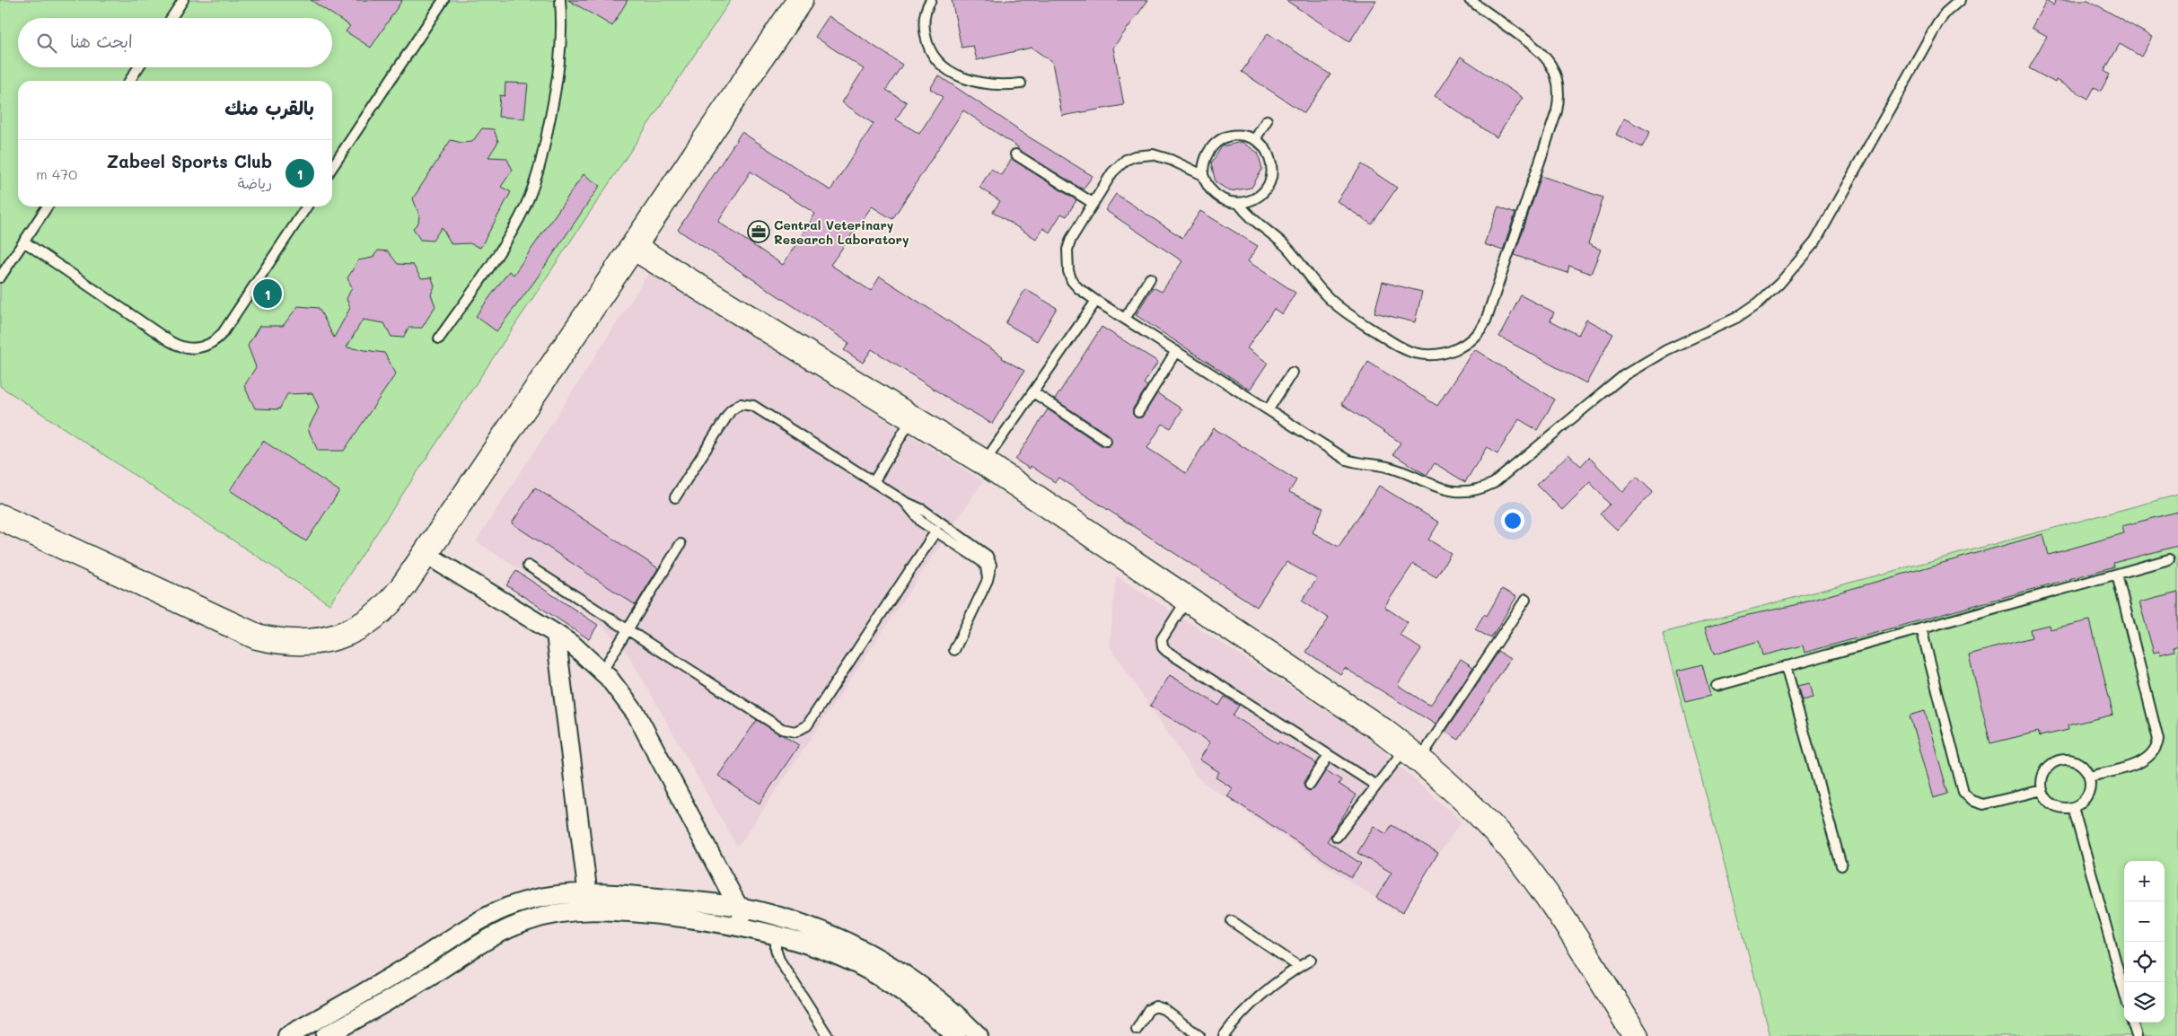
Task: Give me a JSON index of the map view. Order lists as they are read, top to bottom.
{
  "places": {
    "office": ["Central Veterinary Research Laboratory"]
  },
  "page": {
    "search": "ابحث هنا",
    "heading": "بالقرب منك",
    "list": [
      {
        "mark": "1",
        "name": "Zabeel Sports Club",
        "note": "رياضة",
        "value": "470 m"
      }
    ],
    "pins": "1",
    "map_buttons": ["+", "−"]
  }
}
